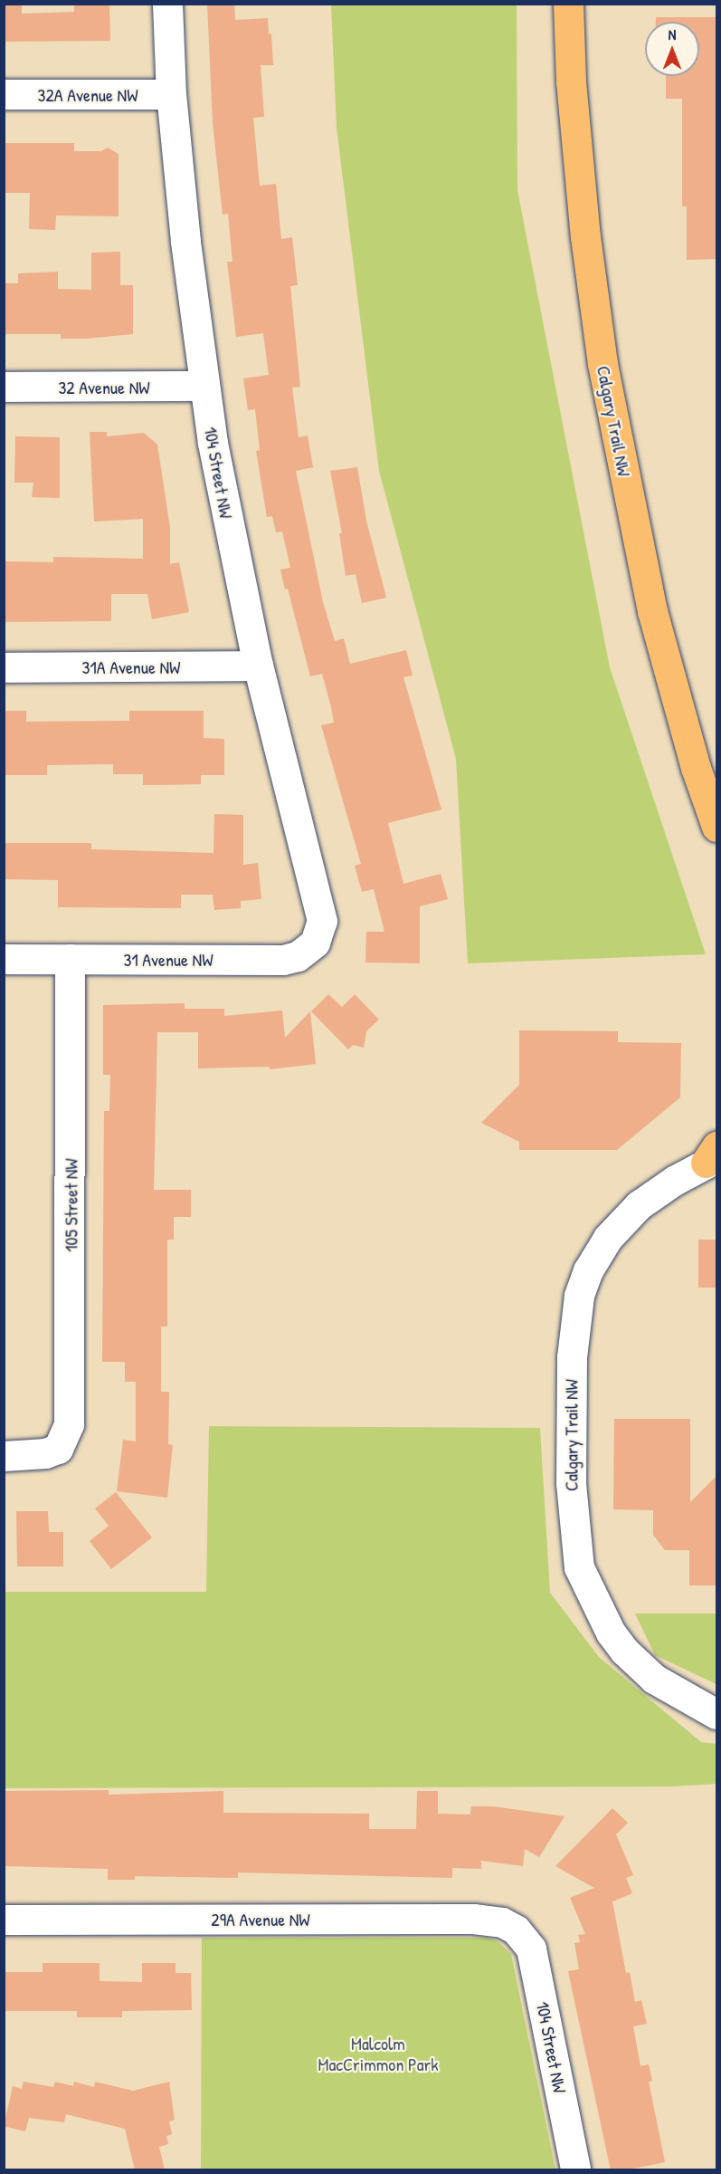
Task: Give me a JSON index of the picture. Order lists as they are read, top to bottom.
{
  "streets": {
    "highway": ["Calgary Trail NW"],
    "street": [
      "32A Avenue NW",
      "32 Avenue NW",
      "104 Street NW",
      "31A Avenue NW",
      "31 Avenue NW",
      "105 Street NW",
      "29A Avenue NW"
    ]
  },
  "crossings": [
    ["32A Avenue NW", "104 Street NW"],
    ["32 Avenue NW", "104 Street NW"],
    ["104 Street NW", "31A Avenue NW"],
    ["104 Street NW", "31 Avenue NW"],
    ["104 Street NW", "29A Avenue NW"],
    ["31 Avenue NW", "105 Street NW"]
  ],
  "parks": ["Malcolm MacCrimmon Park"],
  "north": "top"
}
